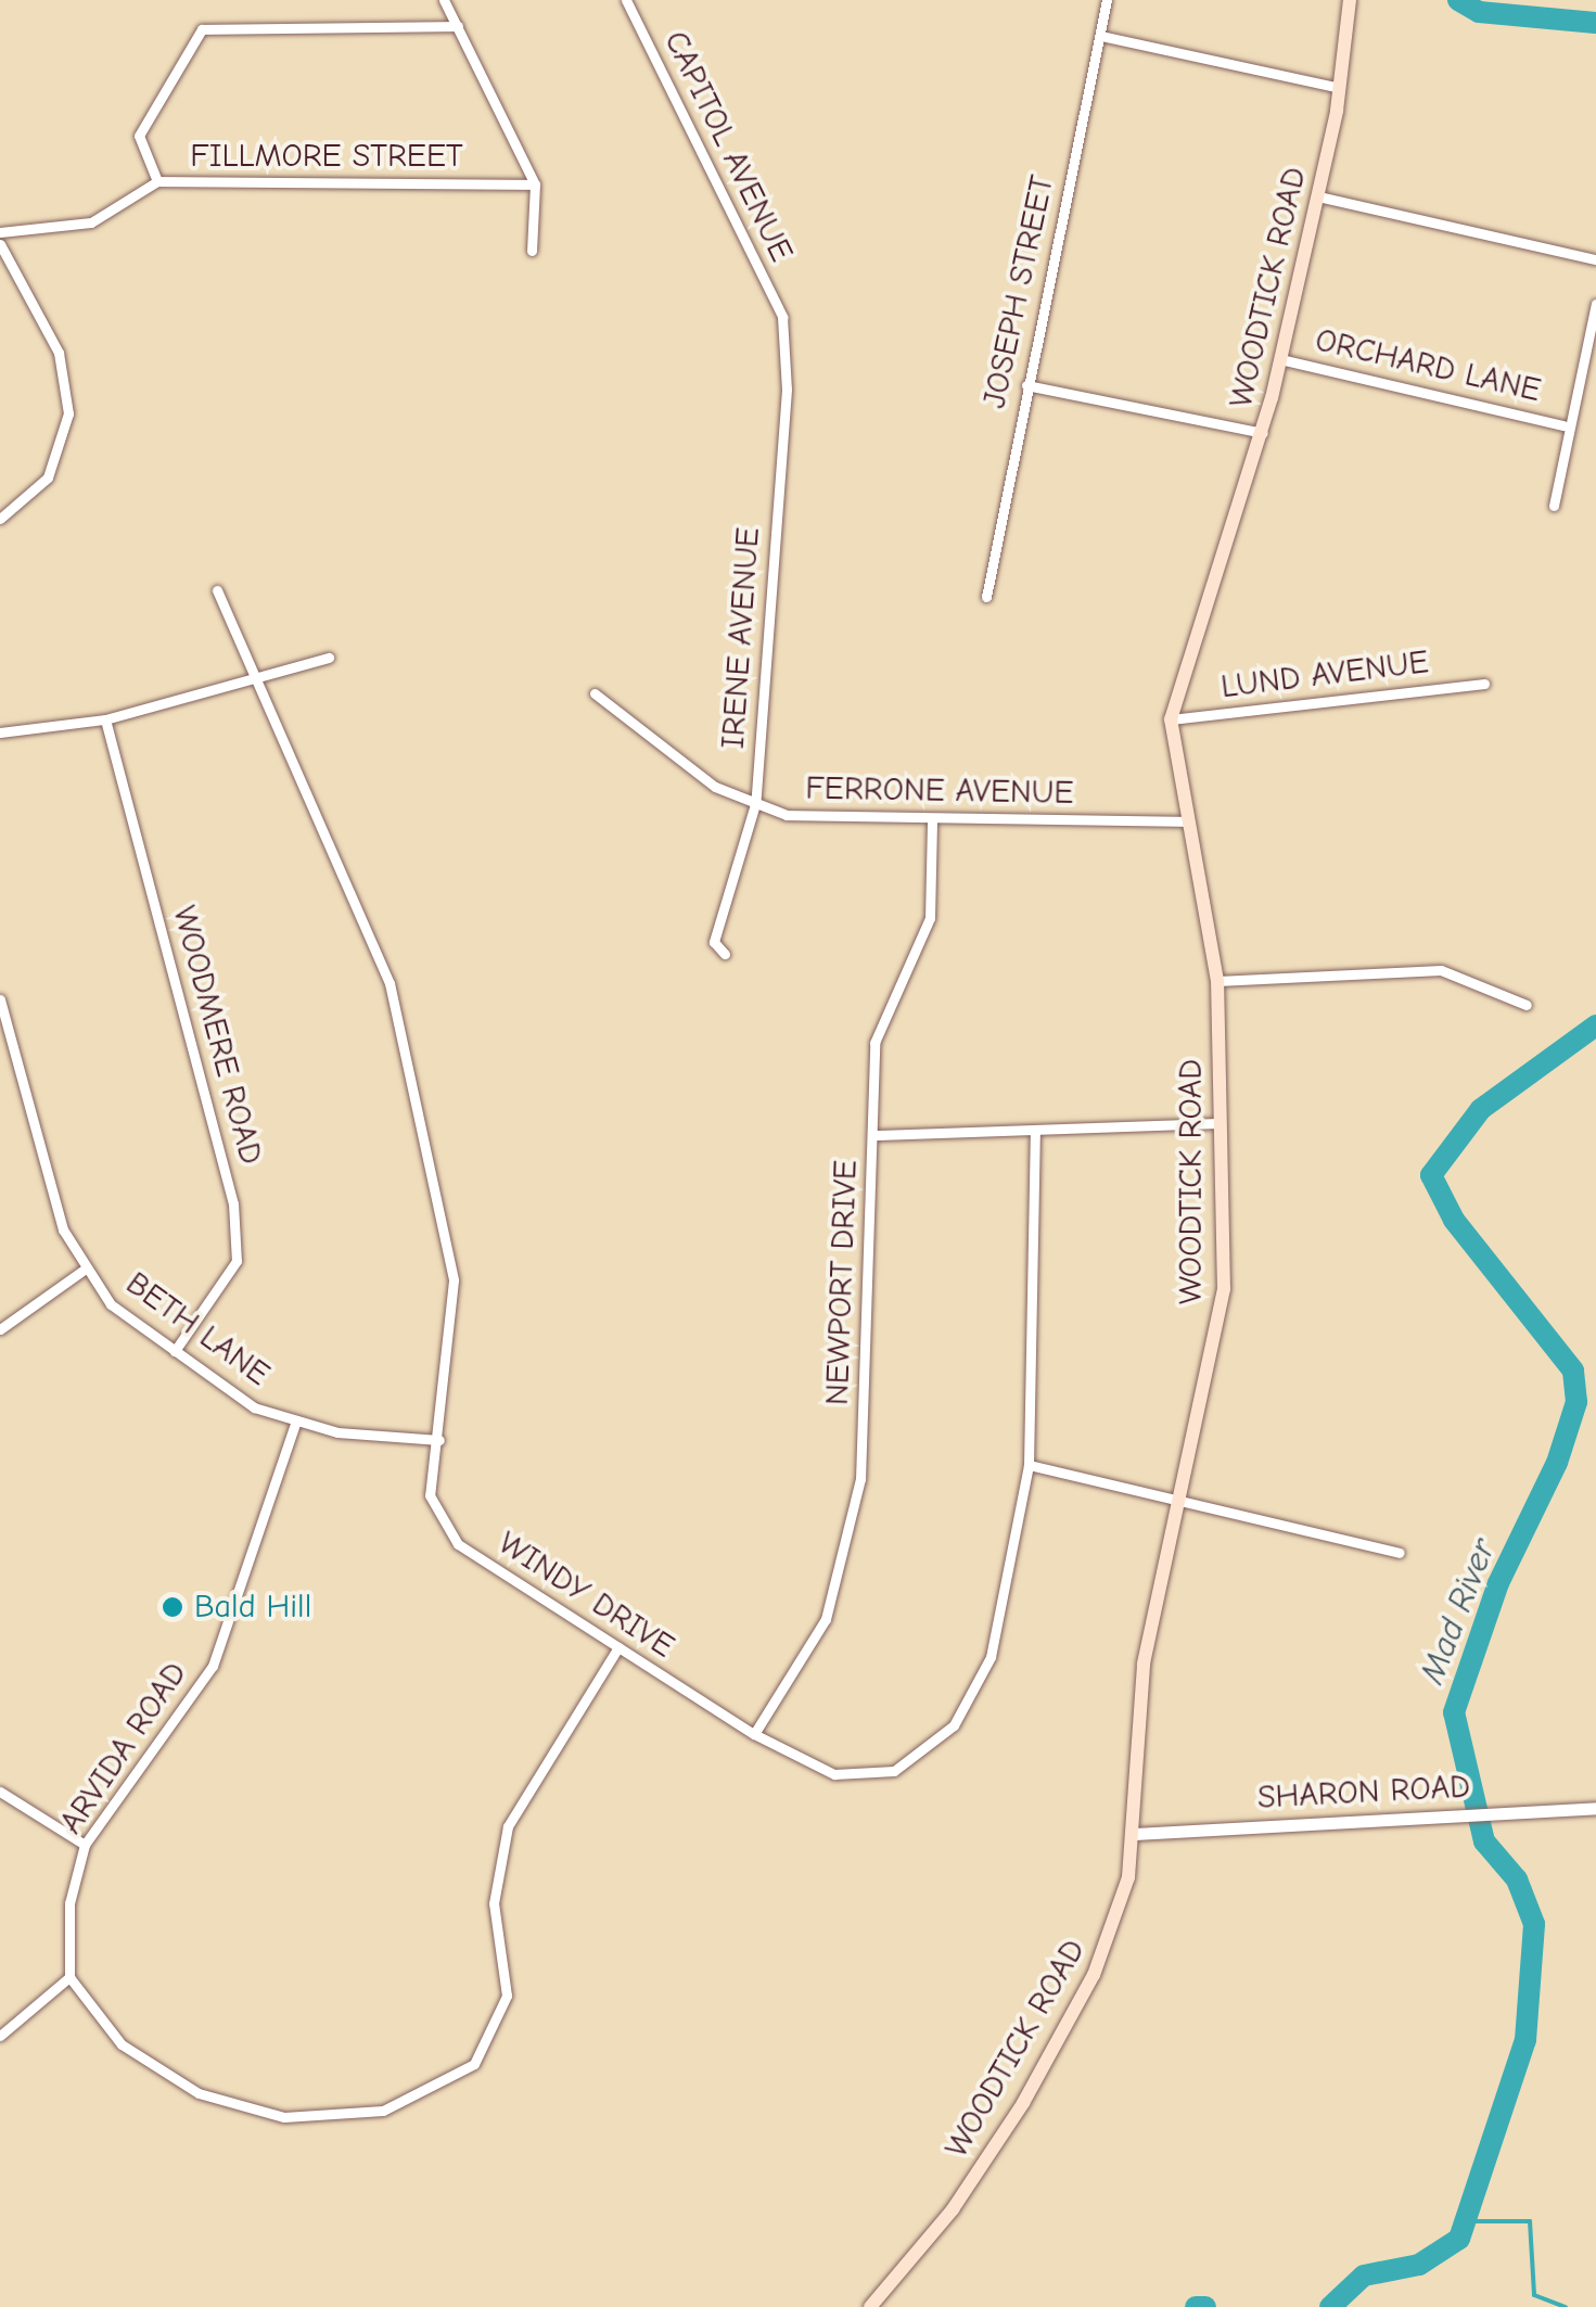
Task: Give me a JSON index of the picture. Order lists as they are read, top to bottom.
{
  "streets": {
    "main road": ["WOODTICK ROAD"],
    "street": [
      "CAPITOL AVENUE",
      "FILLMORE STREET",
      "JOSEPH STREET",
      "ORCHARD LANE",
      "IRENE AVENUE",
      "LUND AVENUE",
      "FERRONE AVENUE",
      "WOODMERE ROAD",
      "NEWPORT DRIVE",
      "BETH LANE",
      "WINDY DRIVE",
      "ARVIDA ROAD",
      "SHARON ROAD"
    ]
  },
  "crossings": [
    ["CAPITOL AVENUE", "IRENE AVENUE"],
    ["WOODTICK ROAD", "ORCHARD LANE"],
    ["WOODTICK ROAD", "LUND AVENUE"],
    ["WOODTICK ROAD", "FERRONE AVENUE"],
    ["WOODTICK ROAD", "SHARON ROAD"],
    ["IRENE AVENUE", "FERRONE AVENUE"],
    ["FERRONE AVENUE", "NEWPORT DRIVE"],
    ["WOODMERE ROAD", "BETH LANE"],
    ["NEWPORT DRIVE", "WINDY DRIVE"],
    ["BETH LANE", "WINDY DRIVE"],
    ["BETH LANE", "ARVIDA ROAD"]
  ],
  "water": ["Mad River"],
  "places": ["Bald Hill"]
}
